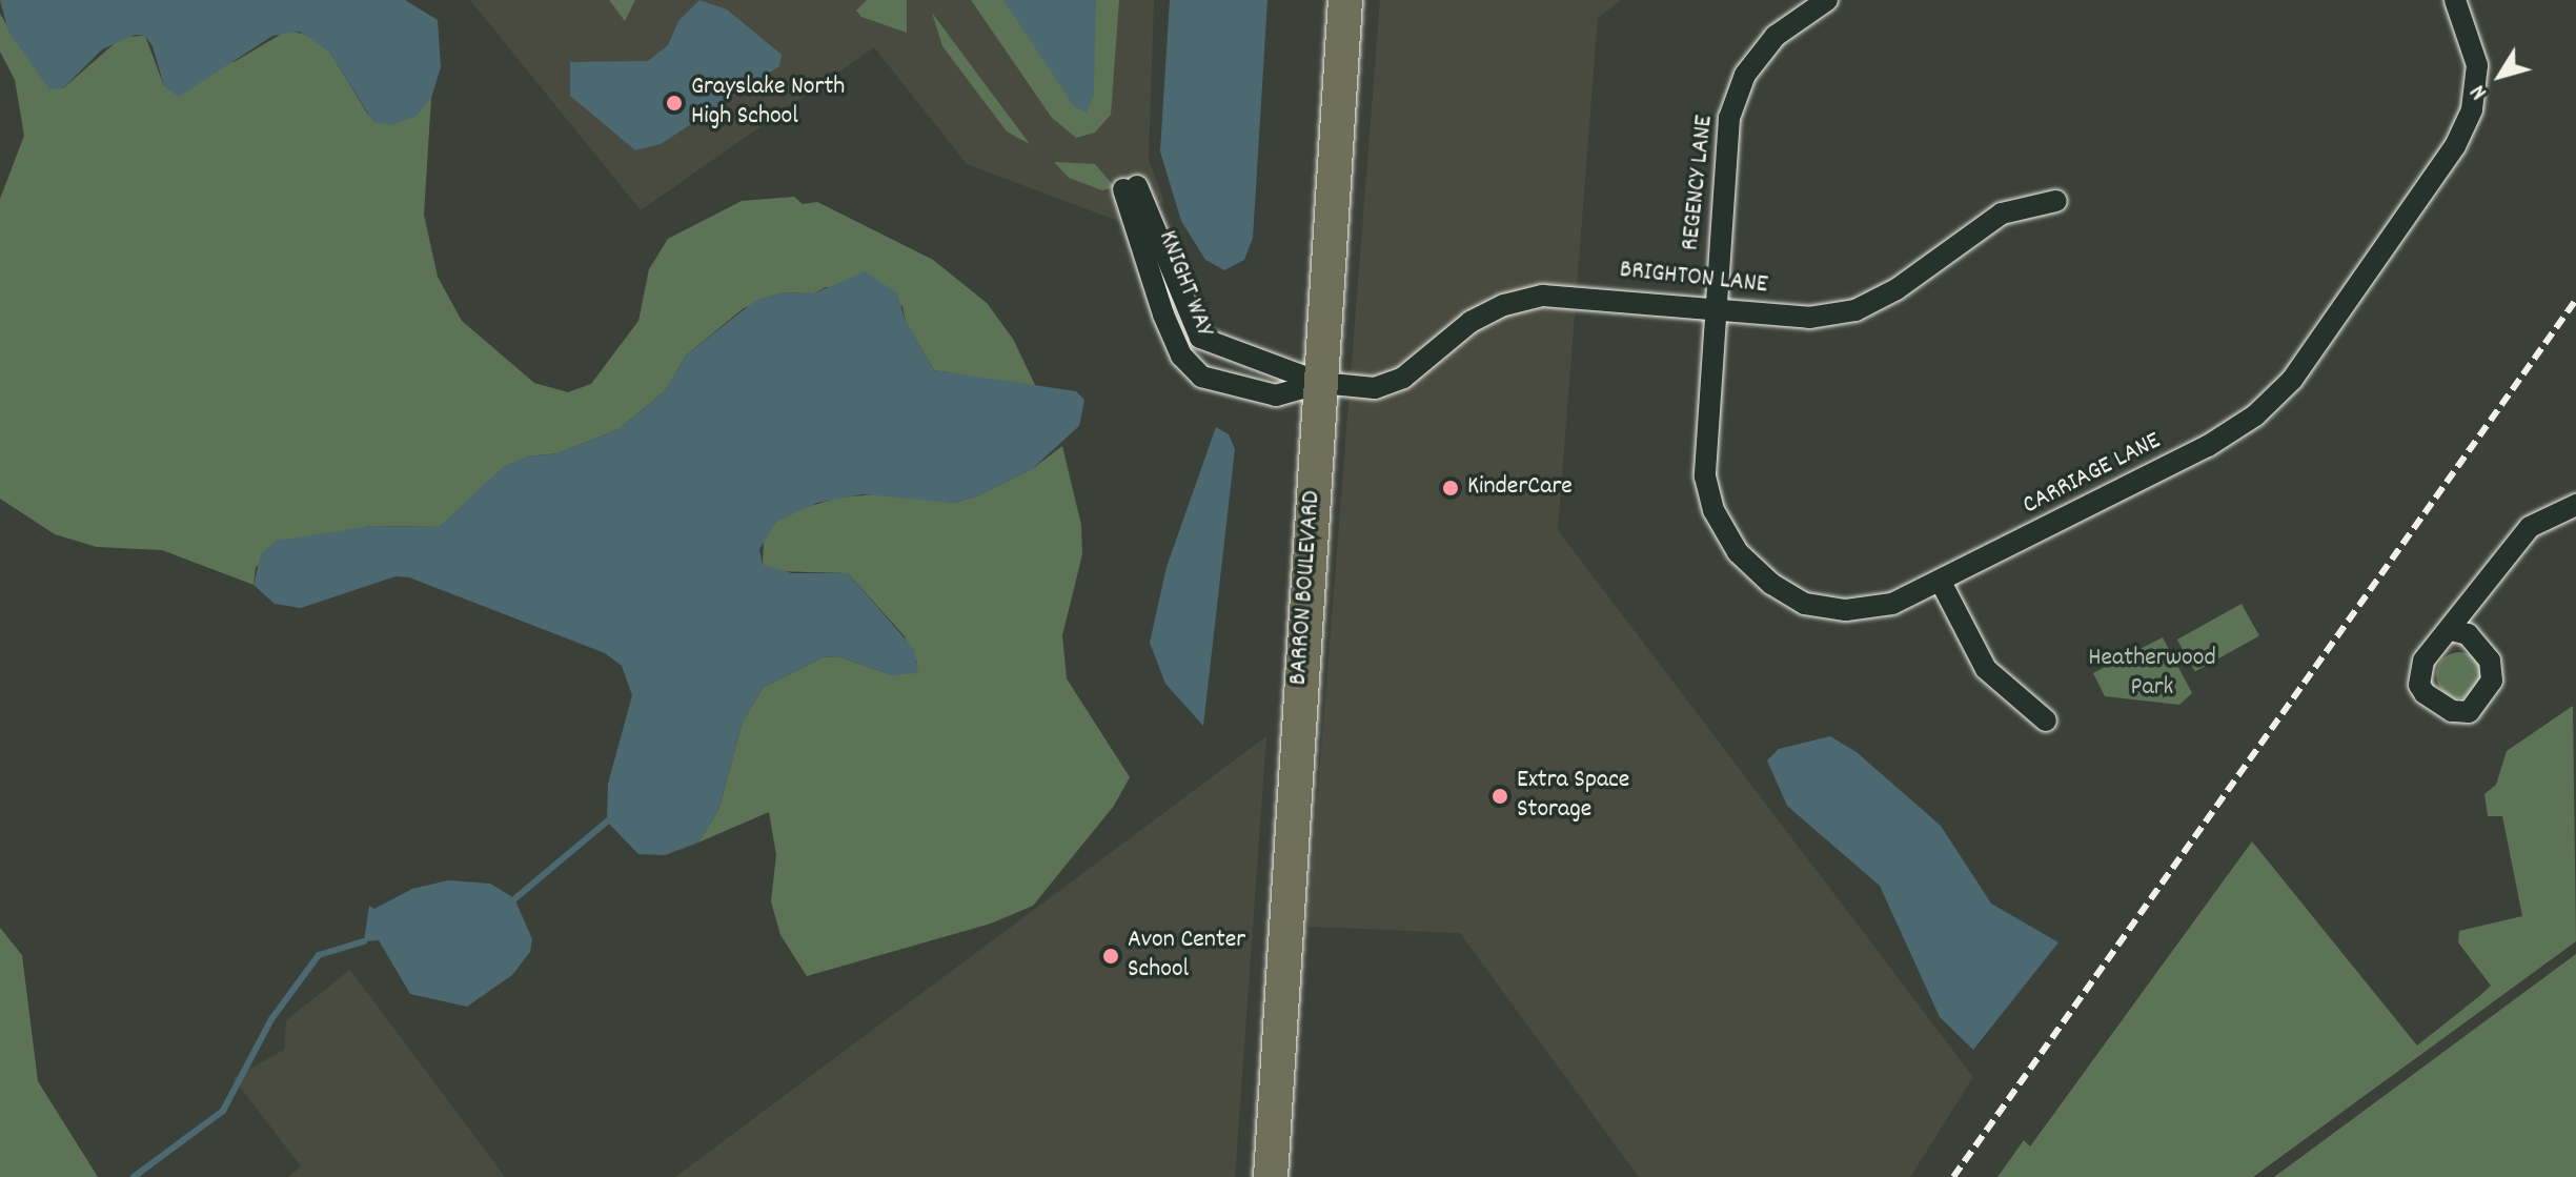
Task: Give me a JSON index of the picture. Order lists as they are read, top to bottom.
{
  "streets": {
    "main road": ["BARRON BOULEVARD"],
    "street": [
      "REGENCY LANE",
      "BRIGHTON LANE",
      "KNIGHT WAY",
      "CARRIAGE LANE"
    ]
  },
  "crossings": [
    ["REGENCY LANE", "BRIGHTON LANE"],
    ["REGENCY LANE", "CARRIAGE LANE"],
    ["BRIGHTON LANE", "KNIGHT WAY"],
    ["BRIGHTON LANE", "CARRIAGE LANE"],
    ["BRIGHTON LANE", "BARRON BOULEVARD"],
    ["KNIGHT WAY", "BARRON BOULEVARD"]
  ],
  "parks": ["Heatherwood Park"],
  "places": [
    "Grayslake North High School",
    "KinderCare",
    "Extra Space Storage",
    "Avon Center School"
  ],
  "north": "bottom left"
}
